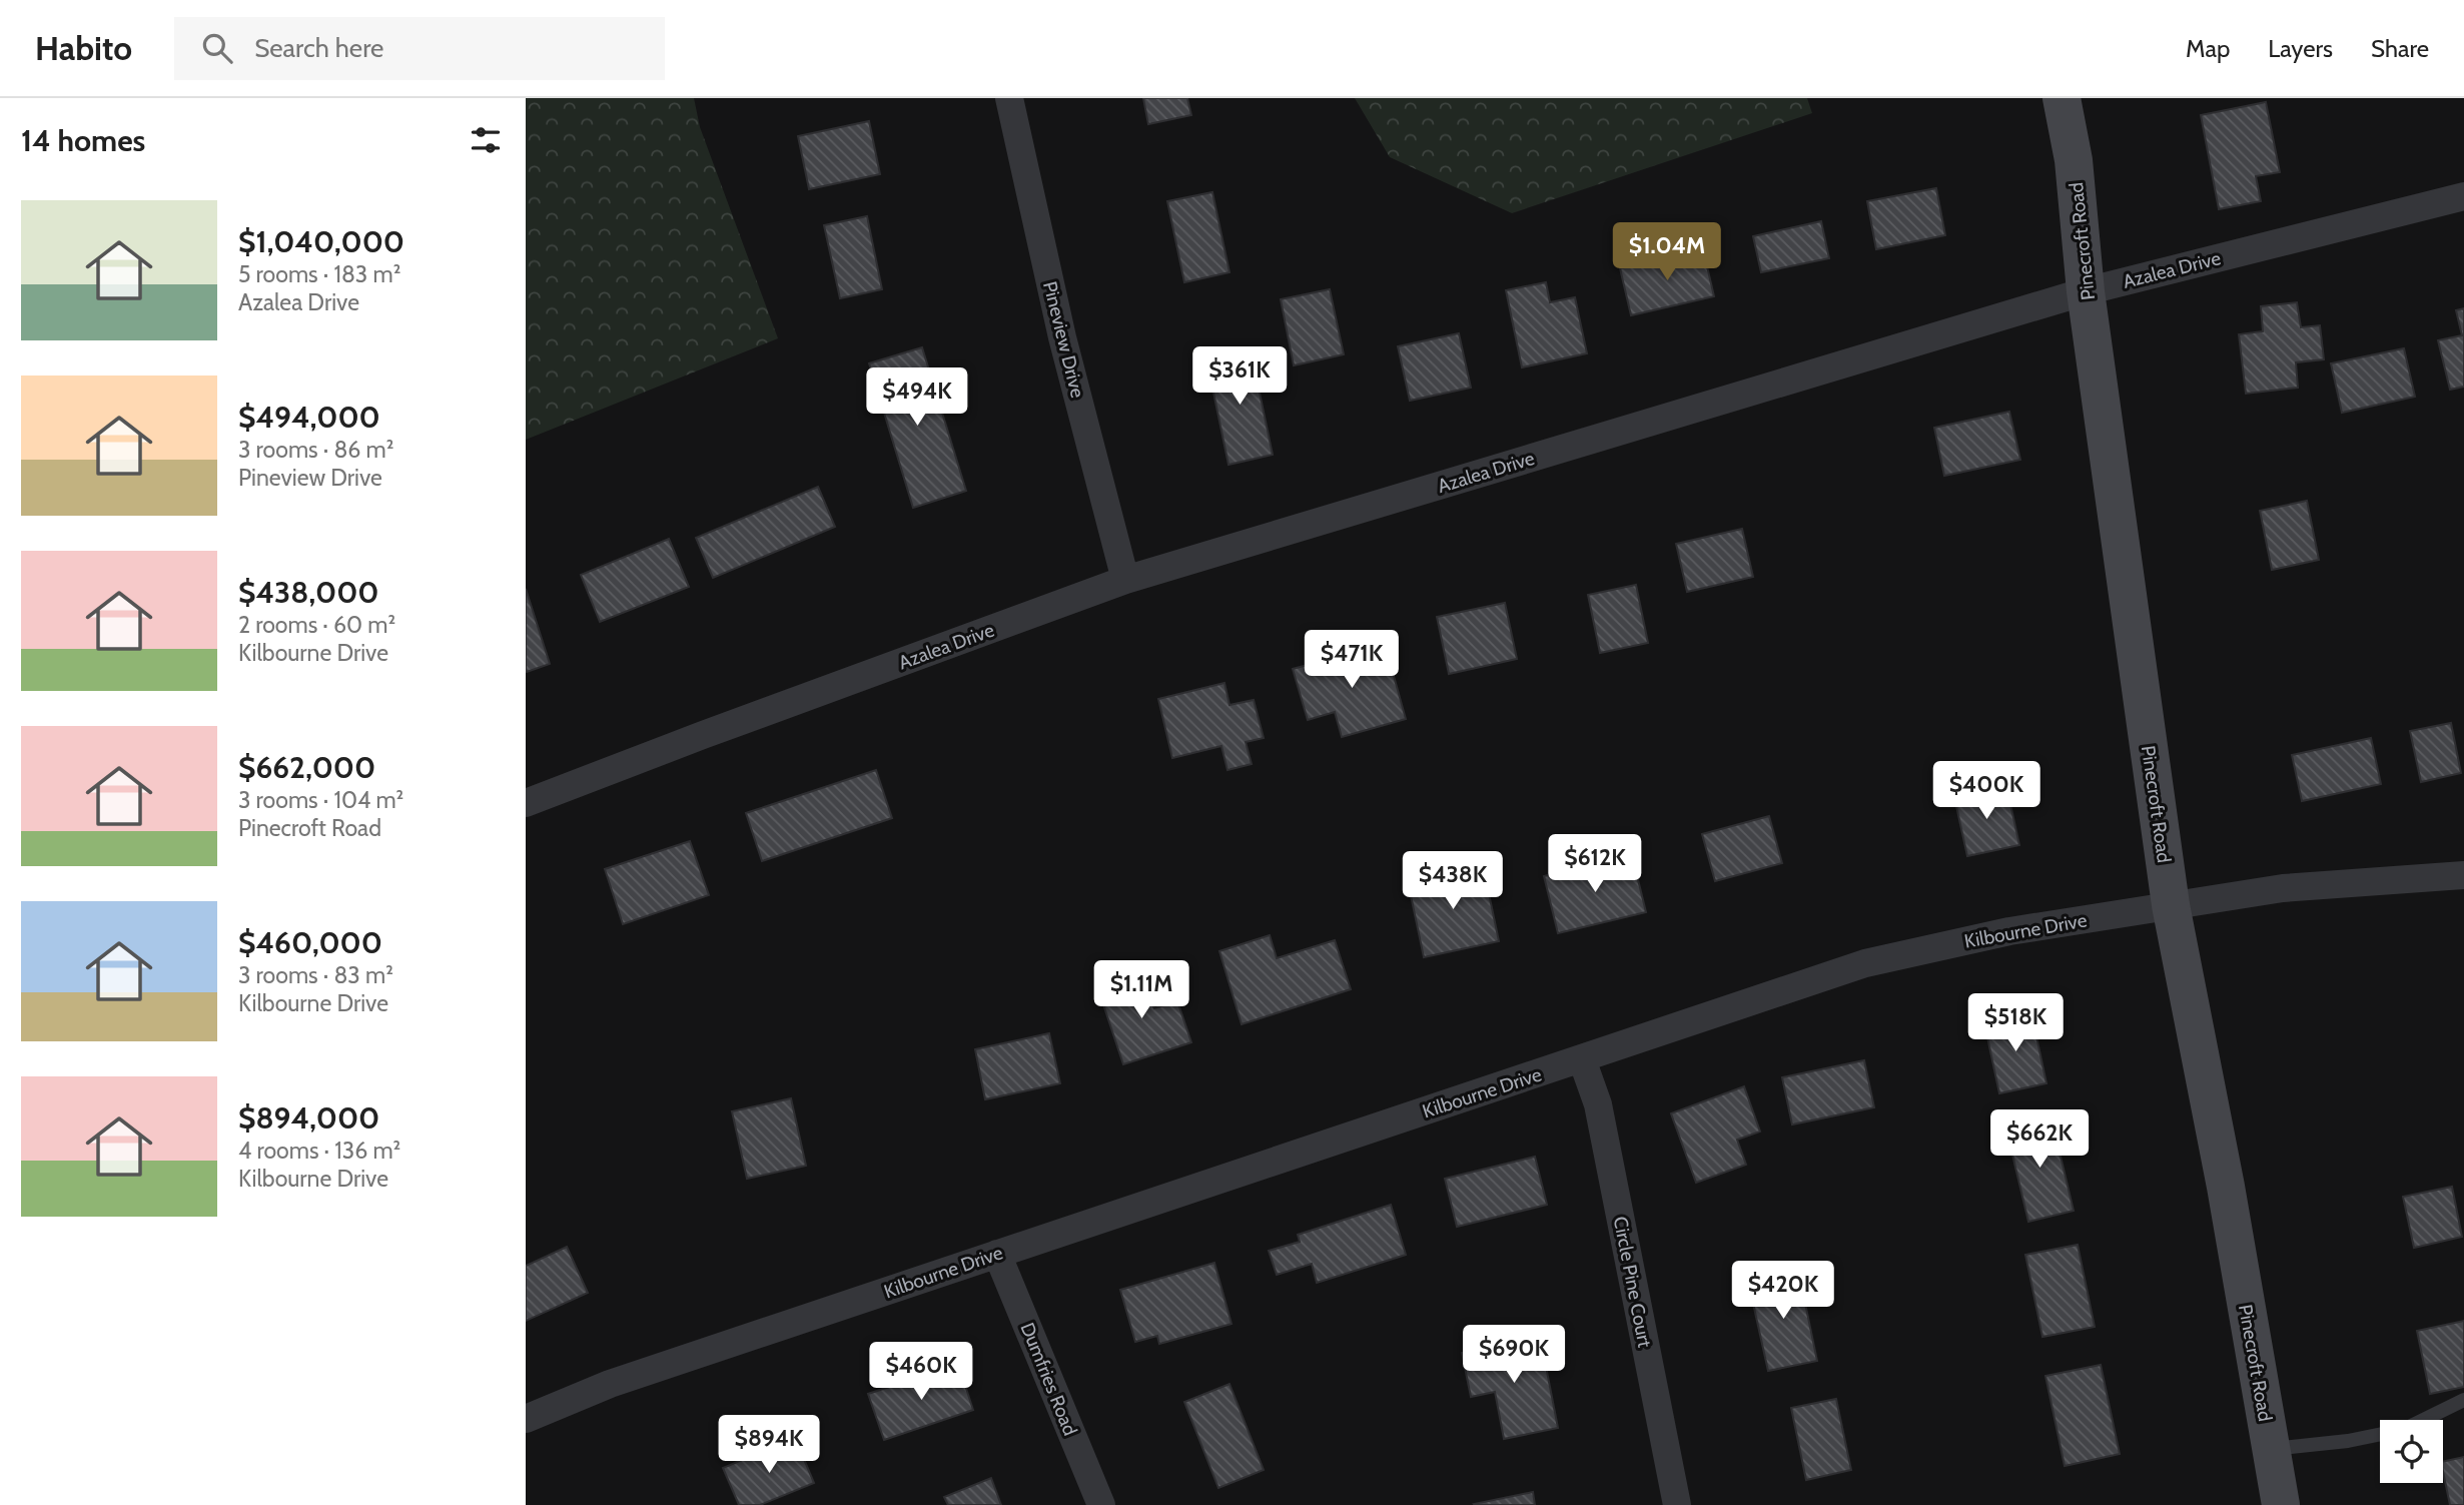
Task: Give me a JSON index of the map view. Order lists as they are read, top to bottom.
{
  "streets": {
    "street": [
      "Pinecroft Road",
      "Azalea Drive",
      "Pineview Drive",
      "Kilbourne Drive",
      "Circle Pine Court",
      "Dumfries Road"
    ]
  },
  "crossings": [
    ["Pinecroft Road", "Azalea Drive"],
    ["Pinecroft Road", "Kilbourne Drive"],
    ["Azalea Drive", "Pineview Drive"],
    ["Kilbourne Drive", "Circle Pine Court"],
    ["Kilbourne Drive", "Dumfries Road"]
  ],
  "page": {
    "header": "Habito",
    "search": "Search here",
    "nav": ["Map", "Layers", "Share"],
    "heading": "14 homes",
    "list": [
      {
        "name": "$1,040,000",
        "note": "5 rooms · 183 m² · Azalea Drive"
      },
      {
        "name": "$494,000",
        "note": "3 rooms · 86 m² · Pineview Drive"
      },
      {
        "name": "$438,000",
        "note": "2 rooms · 60 m² · Kilbourne Drive"
      },
      {
        "name": "$662,000",
        "note": "3 rooms · 104 m² · Pinecroft Road"
      },
      {
        "name": "$460,000",
        "note": "3 rooms · 83 m² · Kilbourne Drive"
      },
      {
        "name": "$894,000",
        "note": "4 rooms · 136 m² · Kilbourne Drive"
      }
    ],
    "price": [
      "$1.04M",
      "$361K",
      "$494K",
      "$471K",
      "$400K",
      "$612K",
      "$438K",
      "$1.11M",
      "$518K",
      "$662K",
      "$420K",
      "$690K",
      "$460K",
      "$894K"
    ]
  }
}
